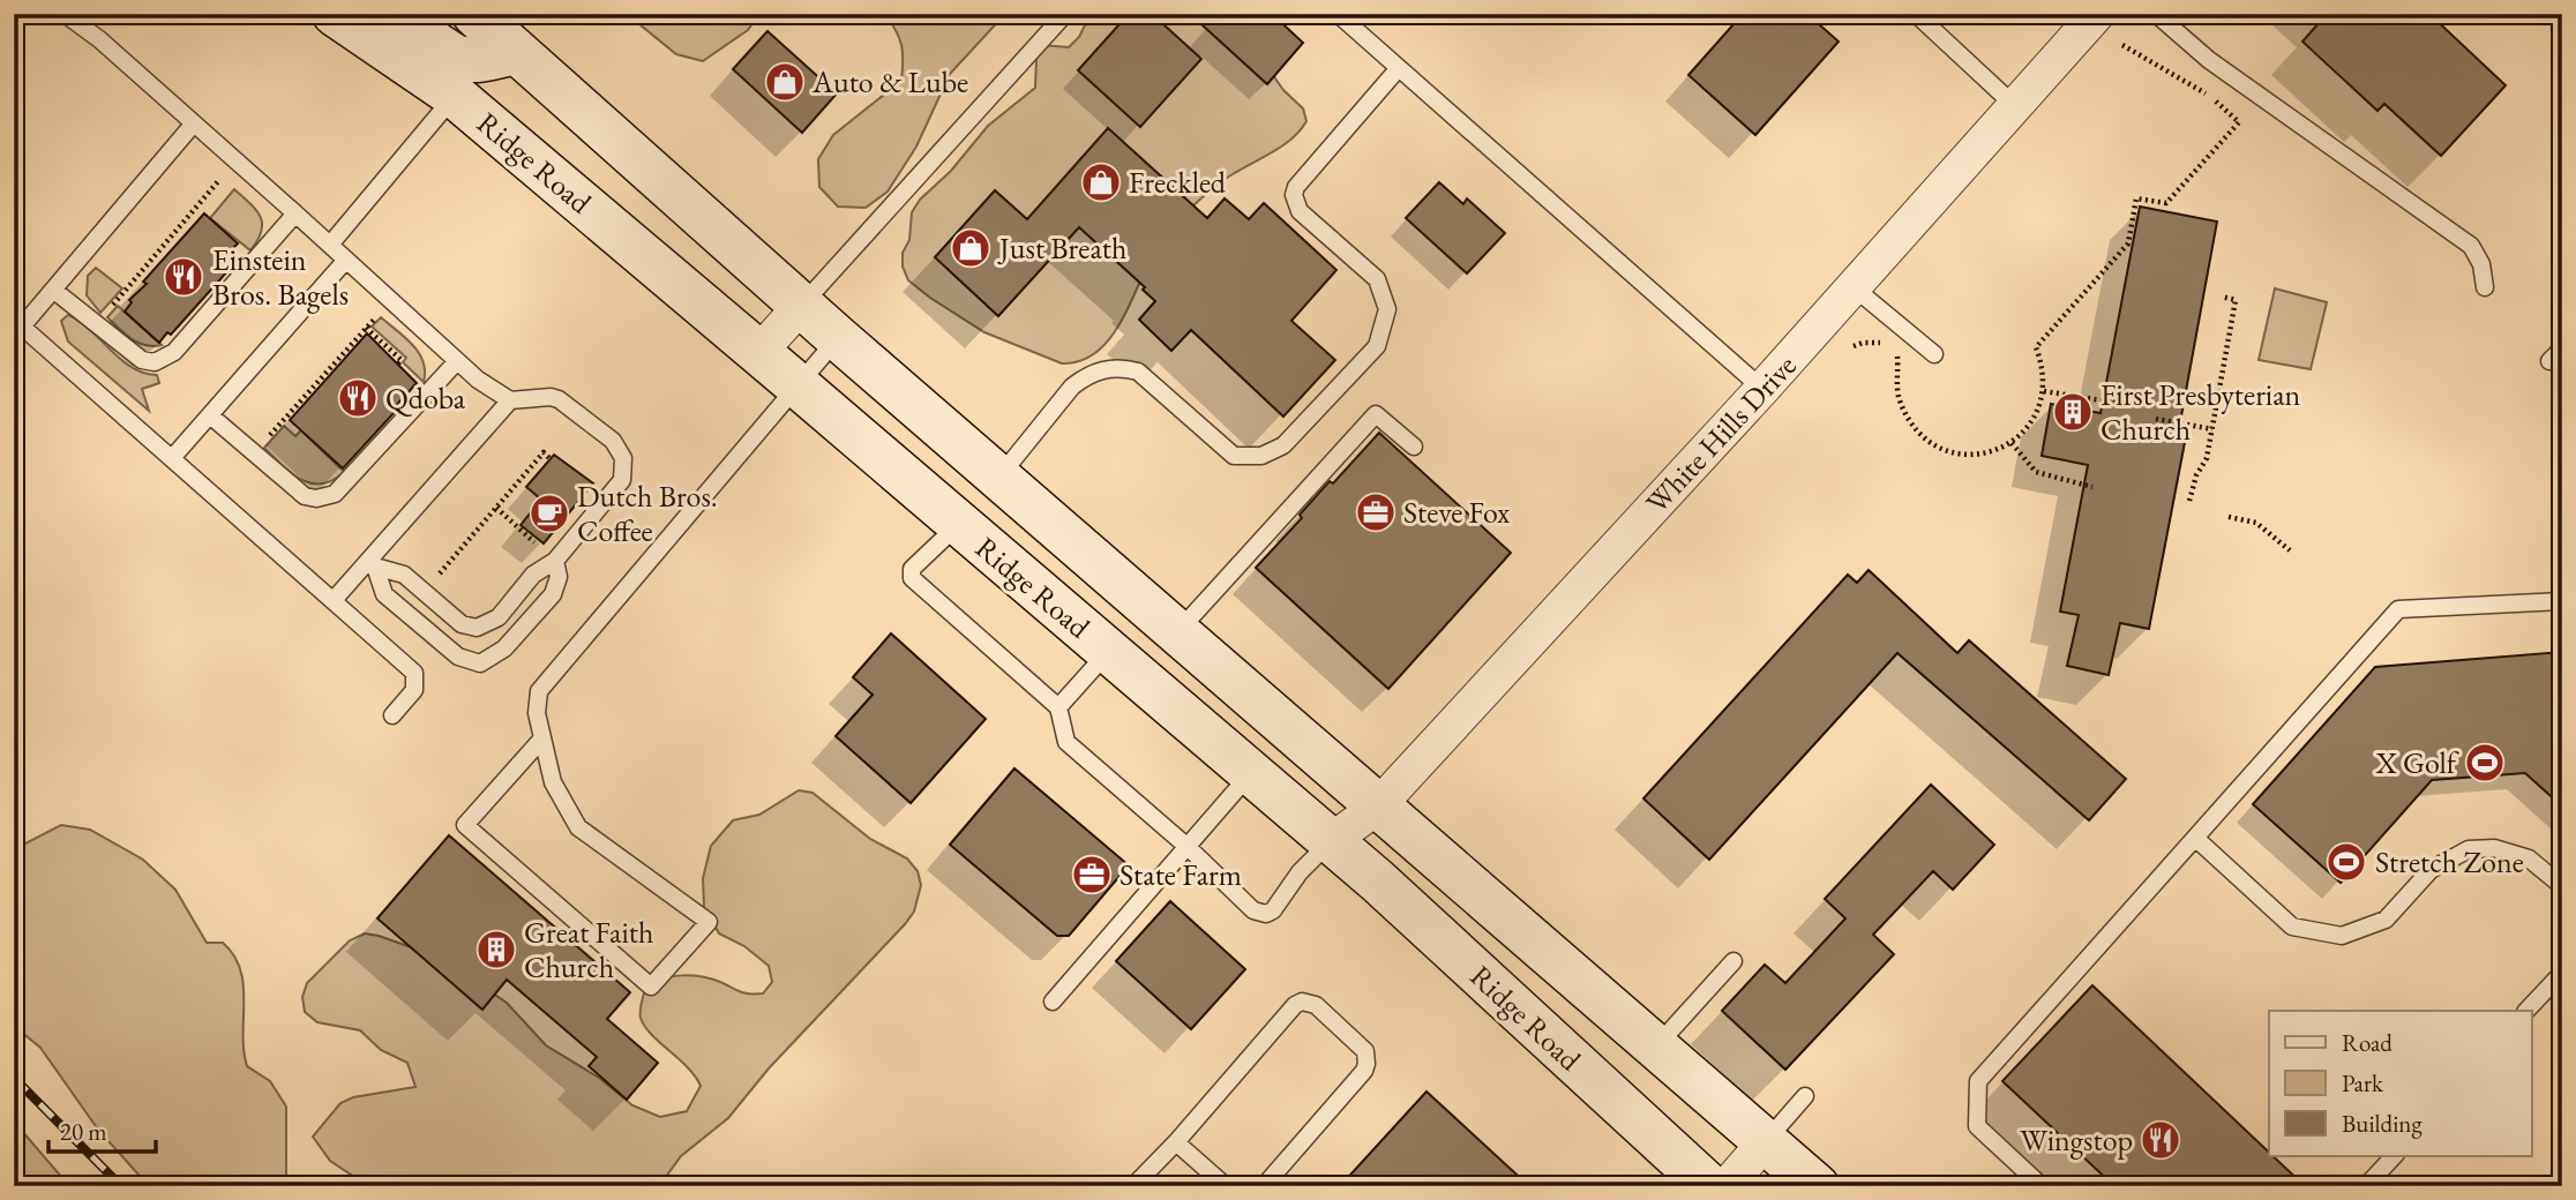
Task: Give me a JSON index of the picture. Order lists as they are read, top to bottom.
{
  "streets": {
    "main road": ["Ridge Road"],
    "street": ["White Hills Drive"]
  },
  "crossings": [
    ["Ridge Road", "White Hills Drive"]
  ],
  "places": {
    "shop": ["Auto & Lube", "Freckled", "Just Breath"],
    "restaurant": ["Einstein Bros. Bagels", "Qdoba", "Wingstop"],
    "building": ["First Presbyterian Church", "Great Faith Church"],
    "office": ["Steve Fox", "State Farm"],
    "cafe": ["Dutch Bros. Coffee"],
    "sports": ["X Golf", "Stretch Zone"]
  },
  "legend": ["Road", "Park", "Building"],
  "scale_bar": "20 m"
}
